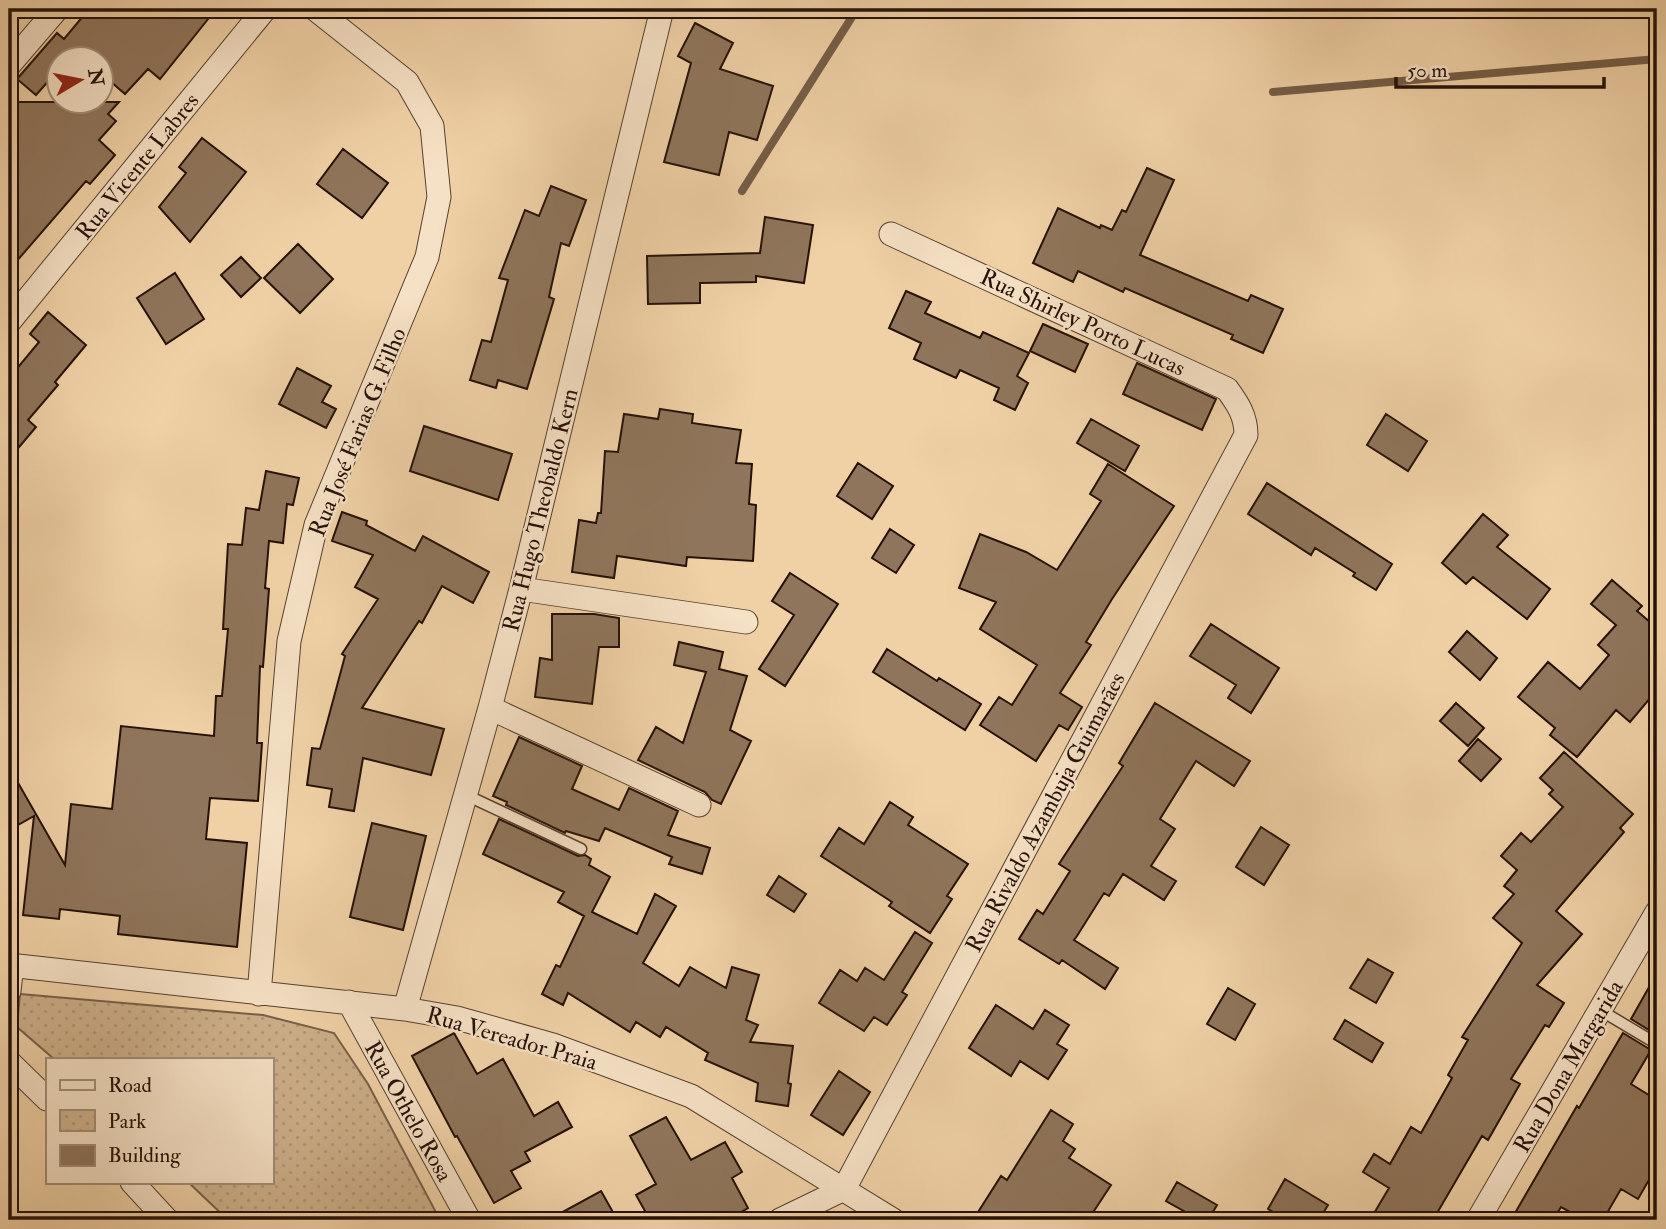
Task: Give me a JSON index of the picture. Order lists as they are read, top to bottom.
{
  "streets": {
    "street": [
      "Rua Vicente Labres",
      "Rua Shirley Porto Lucas",
      "Rua José Farias G. Filho",
      "Rua Hugo Theobaldo Kern",
      "Rua Rivaldo Azambuja Guimarães",
      "Rua Vereador Praia",
      "Rua Dona Margarida",
      "Rua Othelo Rosa"
    ]
  },
  "crossings": [
    ["Rua Shirley Porto Lucas", "Rua Rivaldo Azambuja Guimarães"],
    ["Rua José Farias G. Filho", "Rua Vereador Praia"],
    ["Rua Hugo Theobaldo Kern", "Rua Vereador Praia"],
    ["Rua Rivaldo Azambuja Guimarães", "Rua Vereador Praia"],
    ["Rua Vereador Praia", "Rua Othelo Rosa"]
  ],
  "legend": ["Road", "Park", "Building"],
  "scale_bar": "50 m",
  "north": "right"
}
